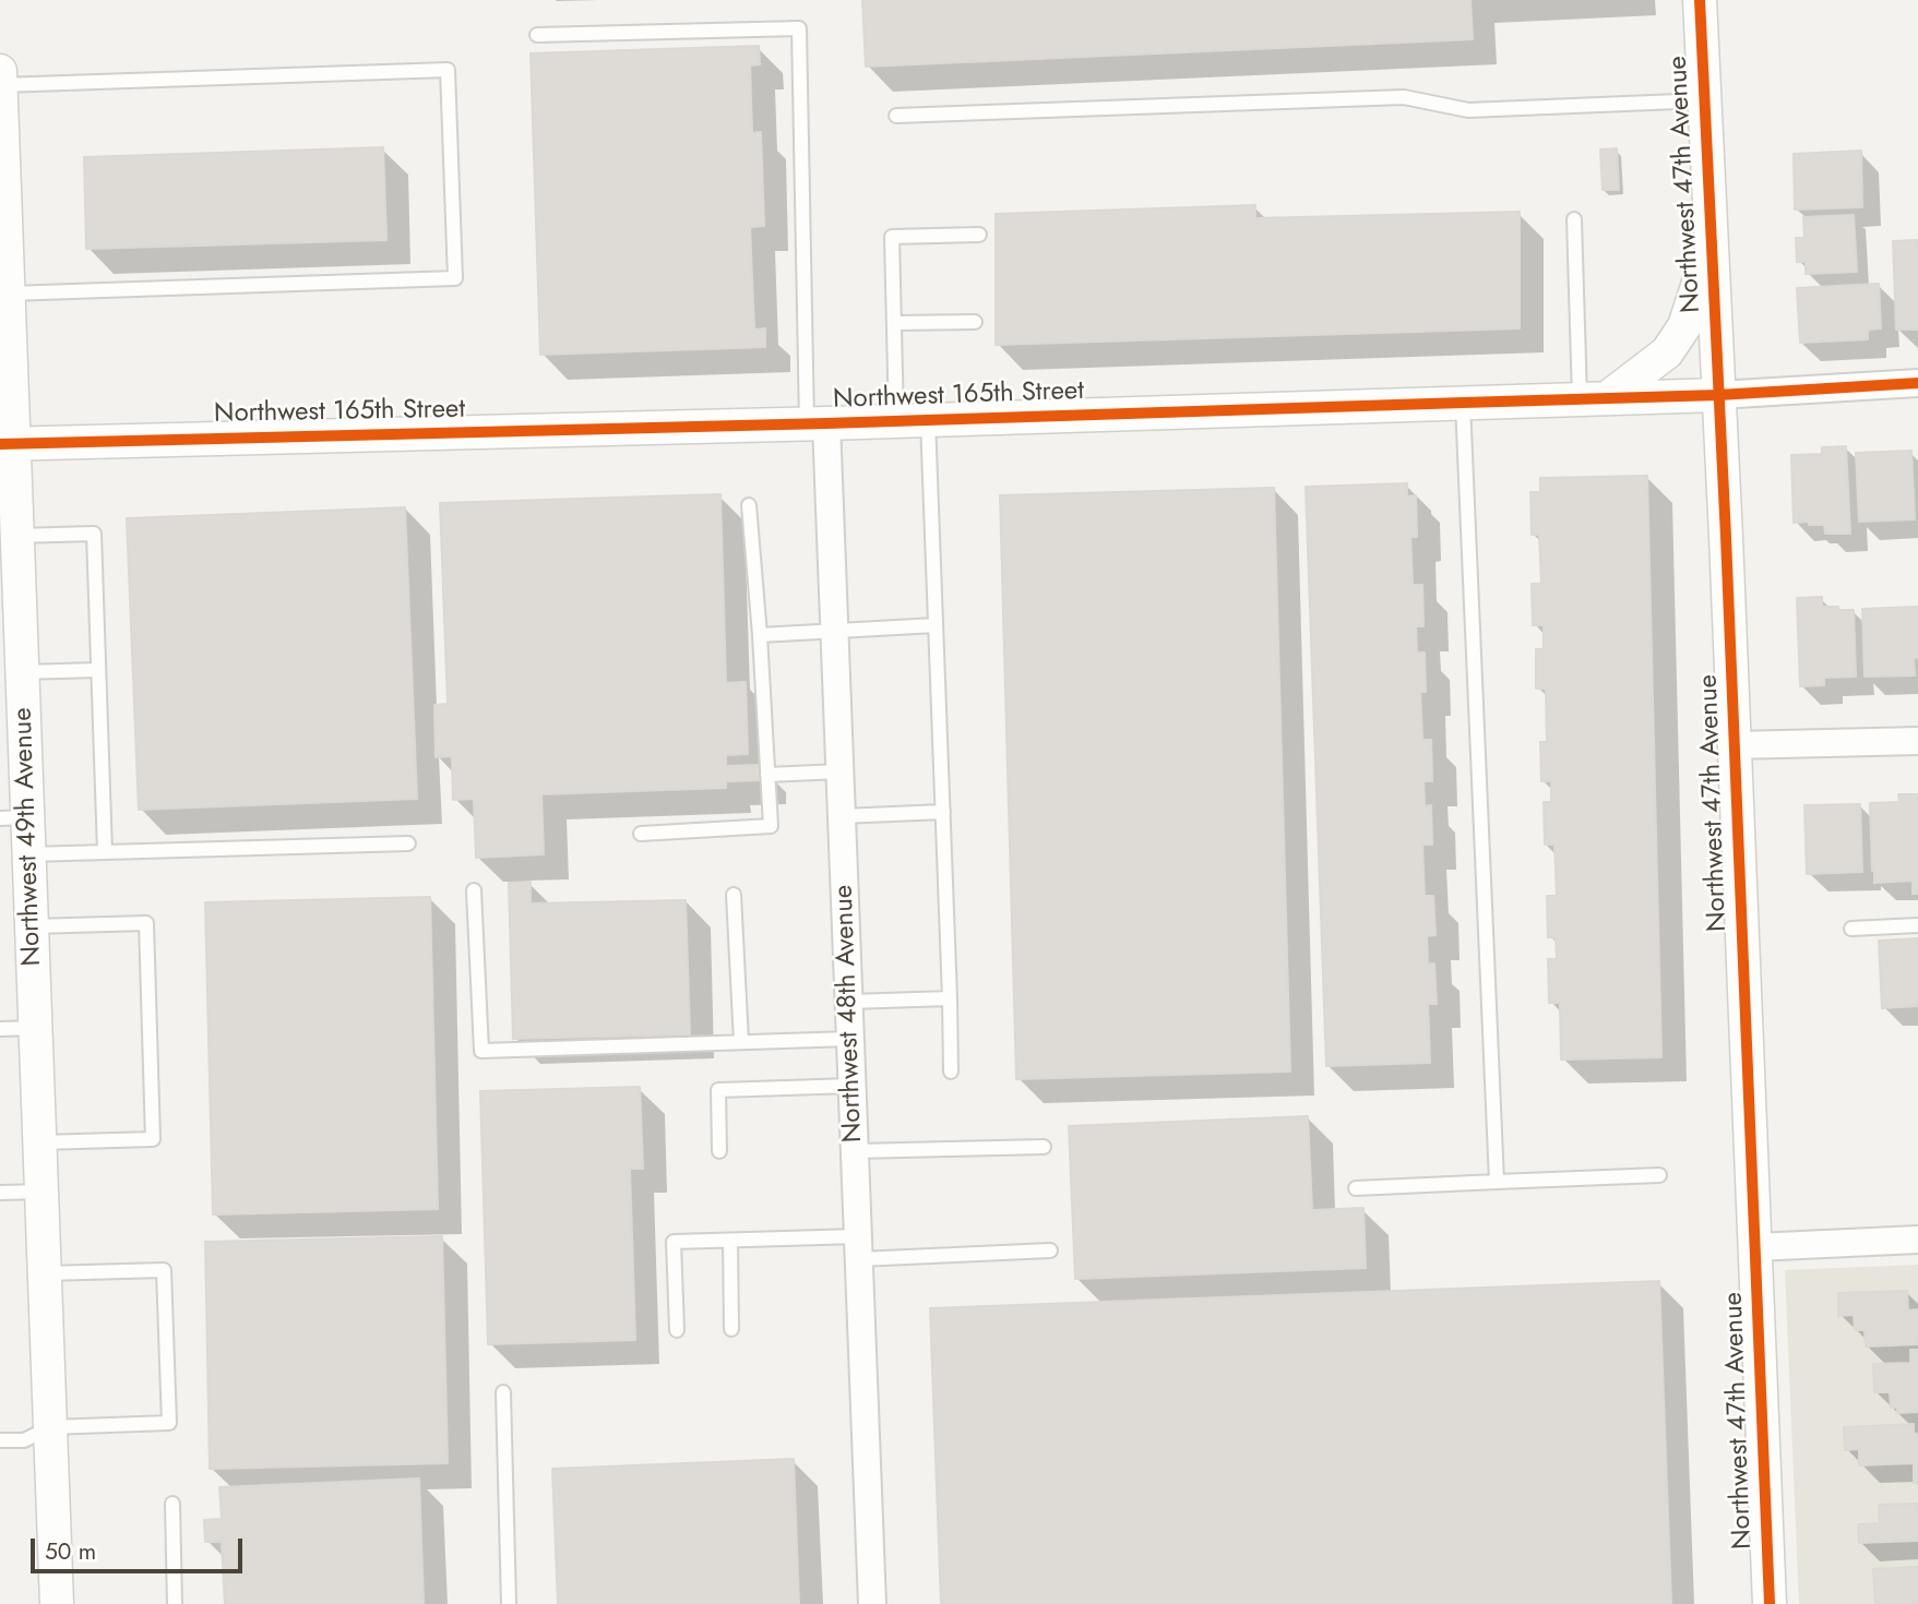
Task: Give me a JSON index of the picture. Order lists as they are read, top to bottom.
{
  "streets": {
    "street": [
      "Northwest 47th Avenue",
      "Northwest 165th Street",
      "Northwest 49th Avenue",
      "Northwest 48th Avenue"
    ]
  },
  "crossings": [
    ["Northwest 47th Avenue", "Northwest 165th Street"],
    ["Northwest 165th Street", "Northwest 49th Avenue"],
    ["Northwest 165th Street", "Northwest 48th Avenue"]
  ],
  "scale_bar": "50 m"
}
